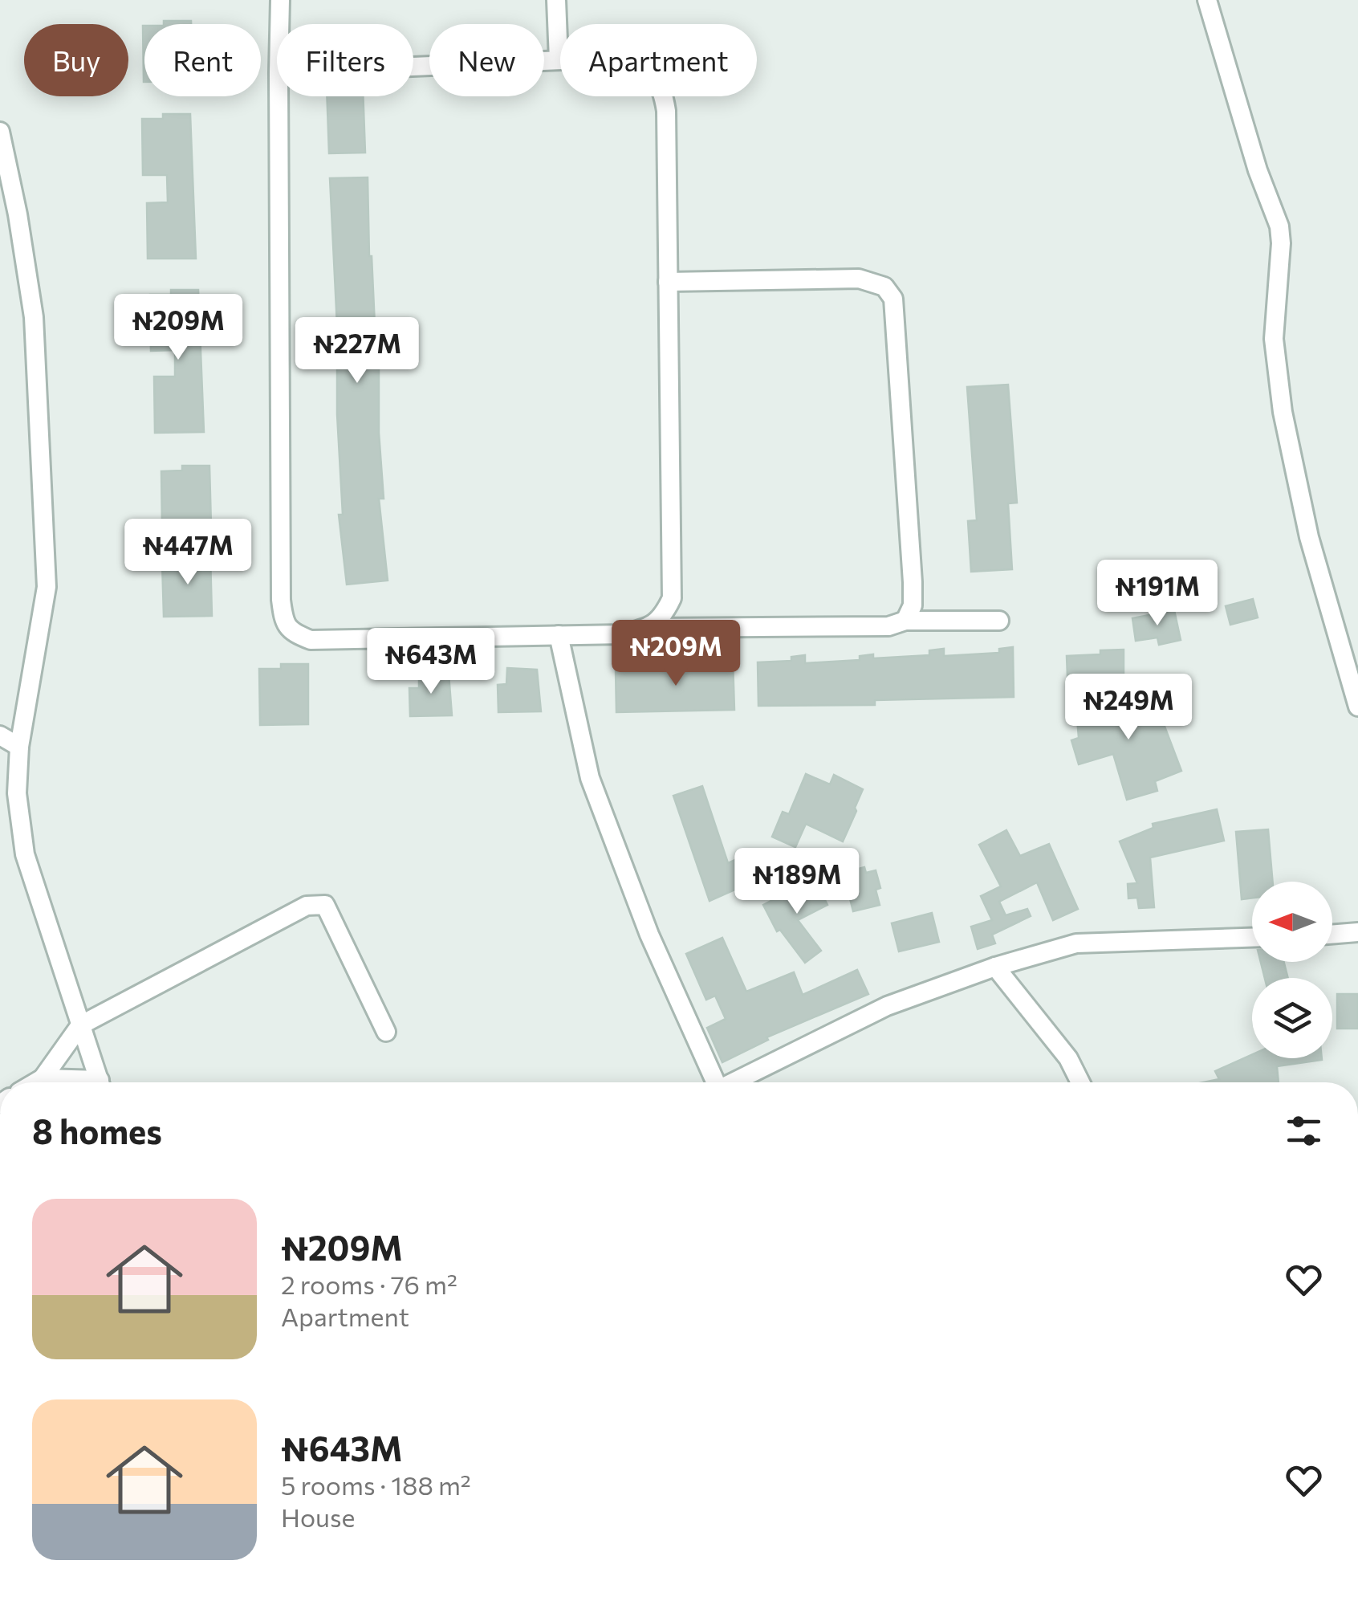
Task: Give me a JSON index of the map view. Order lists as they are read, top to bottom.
{
  "north": "left",
  "page": {
    "chip": [
      "Buy",
      "Rent",
      "Filters",
      "New",
      "Apartment"
    ],
    "price": [
      "₦209M",
      "₦227M",
      "₦447M",
      "₦191M",
      "₦209M",
      "₦643M",
      "₦249M",
      "₦189M"
    ],
    "heading": "8 homes",
    "list": [
      {
        "name": "₦209M",
        "note": "2 rooms · 76 m² · Apartment"
      },
      {
        "name": "₦643M",
        "note": "5 rooms · 188 m² · House"
      }
    ]
  }
}
